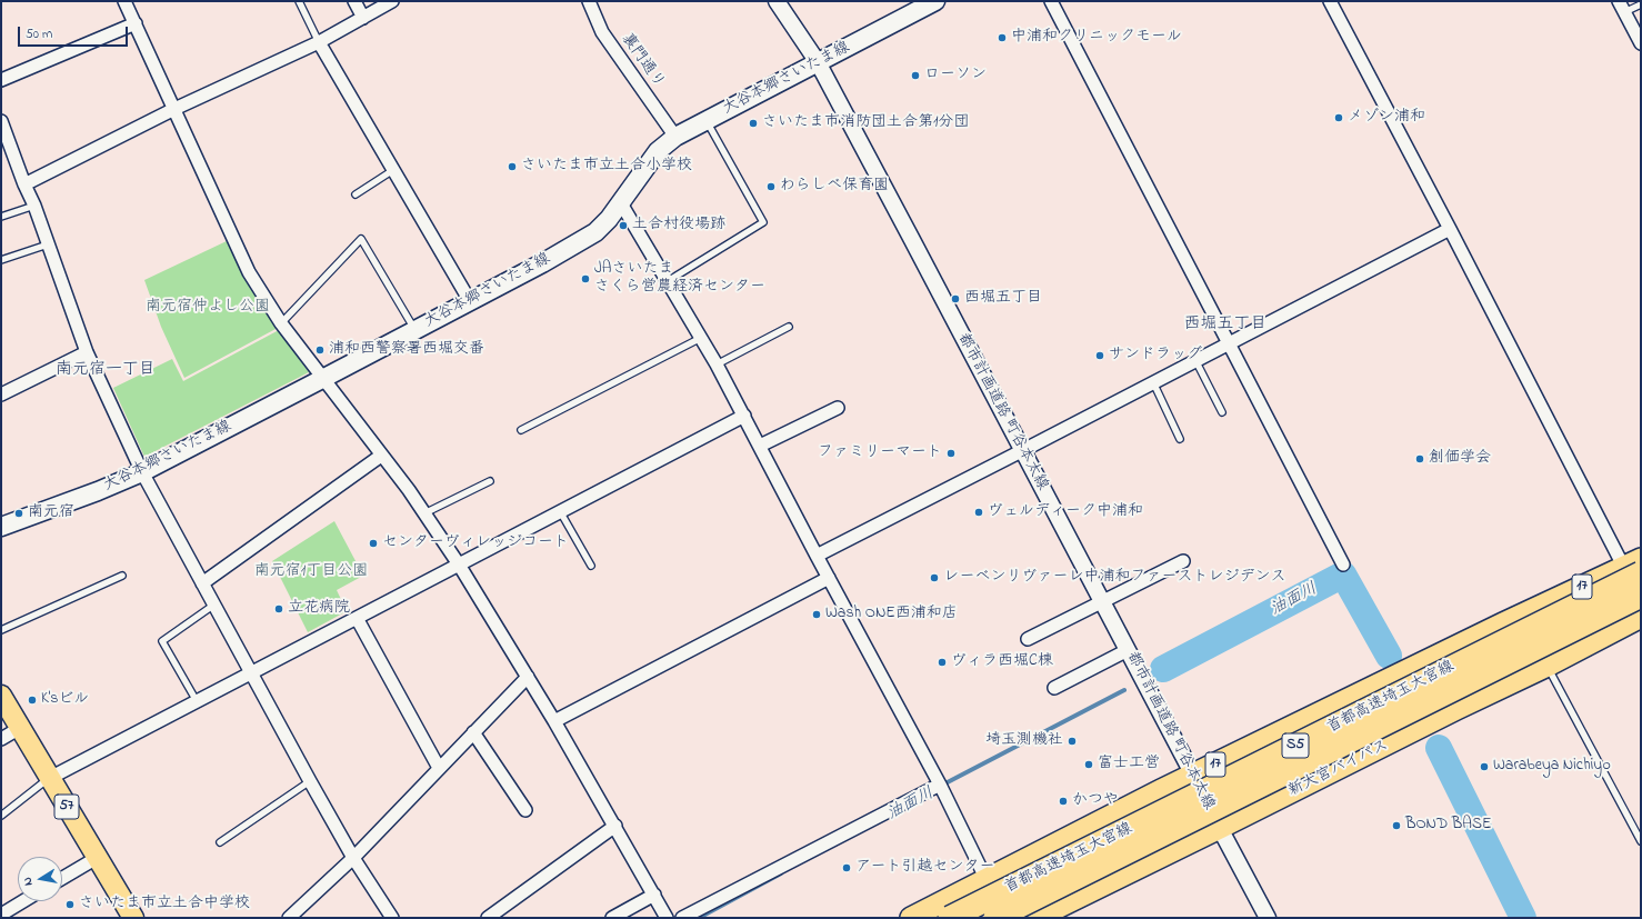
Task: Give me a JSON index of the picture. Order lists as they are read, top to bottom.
{
  "streets": {
    "highway": [
      "17",
      "首都高速埼玉大宮線",
      "S5",
      "新大宮バイパス"
    ],
    "main road": ["大谷本郷さいたま線", "57"],
    "street": ["裏門通り", "都市計画道路 町谷本太線"]
  },
  "crossings": [
    ["裏門通り", "大谷本郷さいたま線"],
    ["大谷本郷さいたま線", "都市計画道路 町谷本太線"],
    ["都市計画道路 町谷本太線", "17"],
    ["都市計画道路 町谷本太線", "新大宮バイパス"],
    ["17", "首都高速埼玉大宮線"]
  ],
  "districts": ["西堀五丁目", "南元宿一丁目"],
  "water": ["油面川"],
  "parks": ["南元宿仲よし公園", "南元宿1丁目公園"],
  "places": [
    "中浦和クリニックモール",
    "ローソン",
    "メゾン浦和",
    "さいたま市消防団土合第1分団",
    "さいたま市立土合小学校",
    "わらしべ保育園",
    "土合村役場跡",
    "JAさいたま さくら営農経済センター",
    "西堀五丁目",
    "浦和西警察署西堀交番",
    "サンドラッグ",
    "ファミリーマート",
    "創価学会",
    "ヴェルディーク中浦和",
    "南元宿",
    "センターヴィレッジコート",
    "レーベンリヴァーレ中浦和ファーストレジデンス",
    "立花病院",
    "Wash ONE西浦和店",
    "ヴィラ西堀C棟",
    "K'sビル",
    "埼玉測機社",
    "富士工営",
    "Warabeya Nichiyo",
    "かつや",
    "BOND BASE",
    "アート引越センター",
    "さいたま市立土合中学校"
  ],
  "scale_bar": "50 m",
  "north": "left"
}
